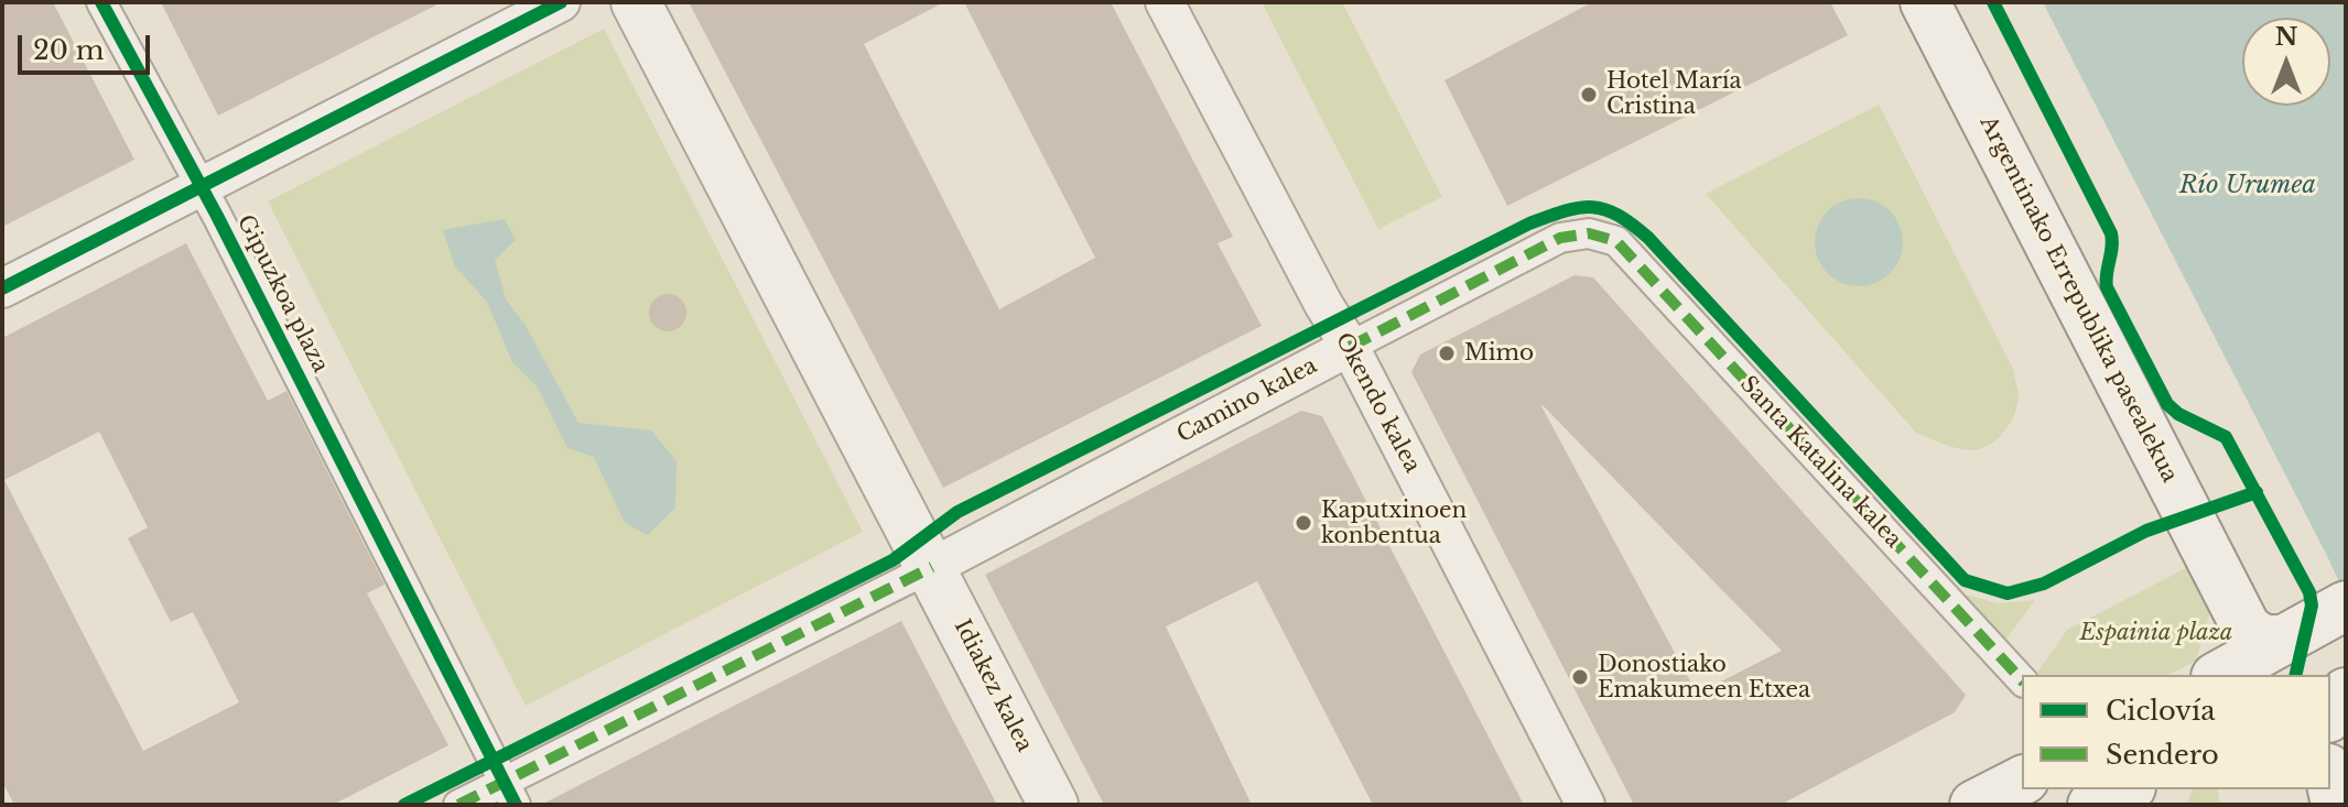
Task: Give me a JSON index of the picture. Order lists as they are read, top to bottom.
{
  "streets": {
    "main road": ["Argentinako Errepublika pasealekua", "Idiakez kalea"],
    "street": [
      "Gipuzkoa plaza",
      "Camino kalea",
      "Okendo kalea",
      "Santa Katalina kalea"
    ]
  },
  "crossings": [
    ["Camino kalea", "Okendo kalea"],
    ["Camino kalea", "Santa Katalina kalea"],
    ["Camino kalea", "Idiakez kalea"]
  ],
  "water": ["Río Urumea"],
  "parks": ["Espainia plaza"],
  "places": [
    "Hotel María Cristina",
    "Mimo",
    "Kaputxinoen konbentua",
    "Donostiako Emakumeen Etxea"
  ],
  "legend": ["Ciclovía", "Sendero"],
  "scale_bar": "20 m",
  "north": "top"
}
